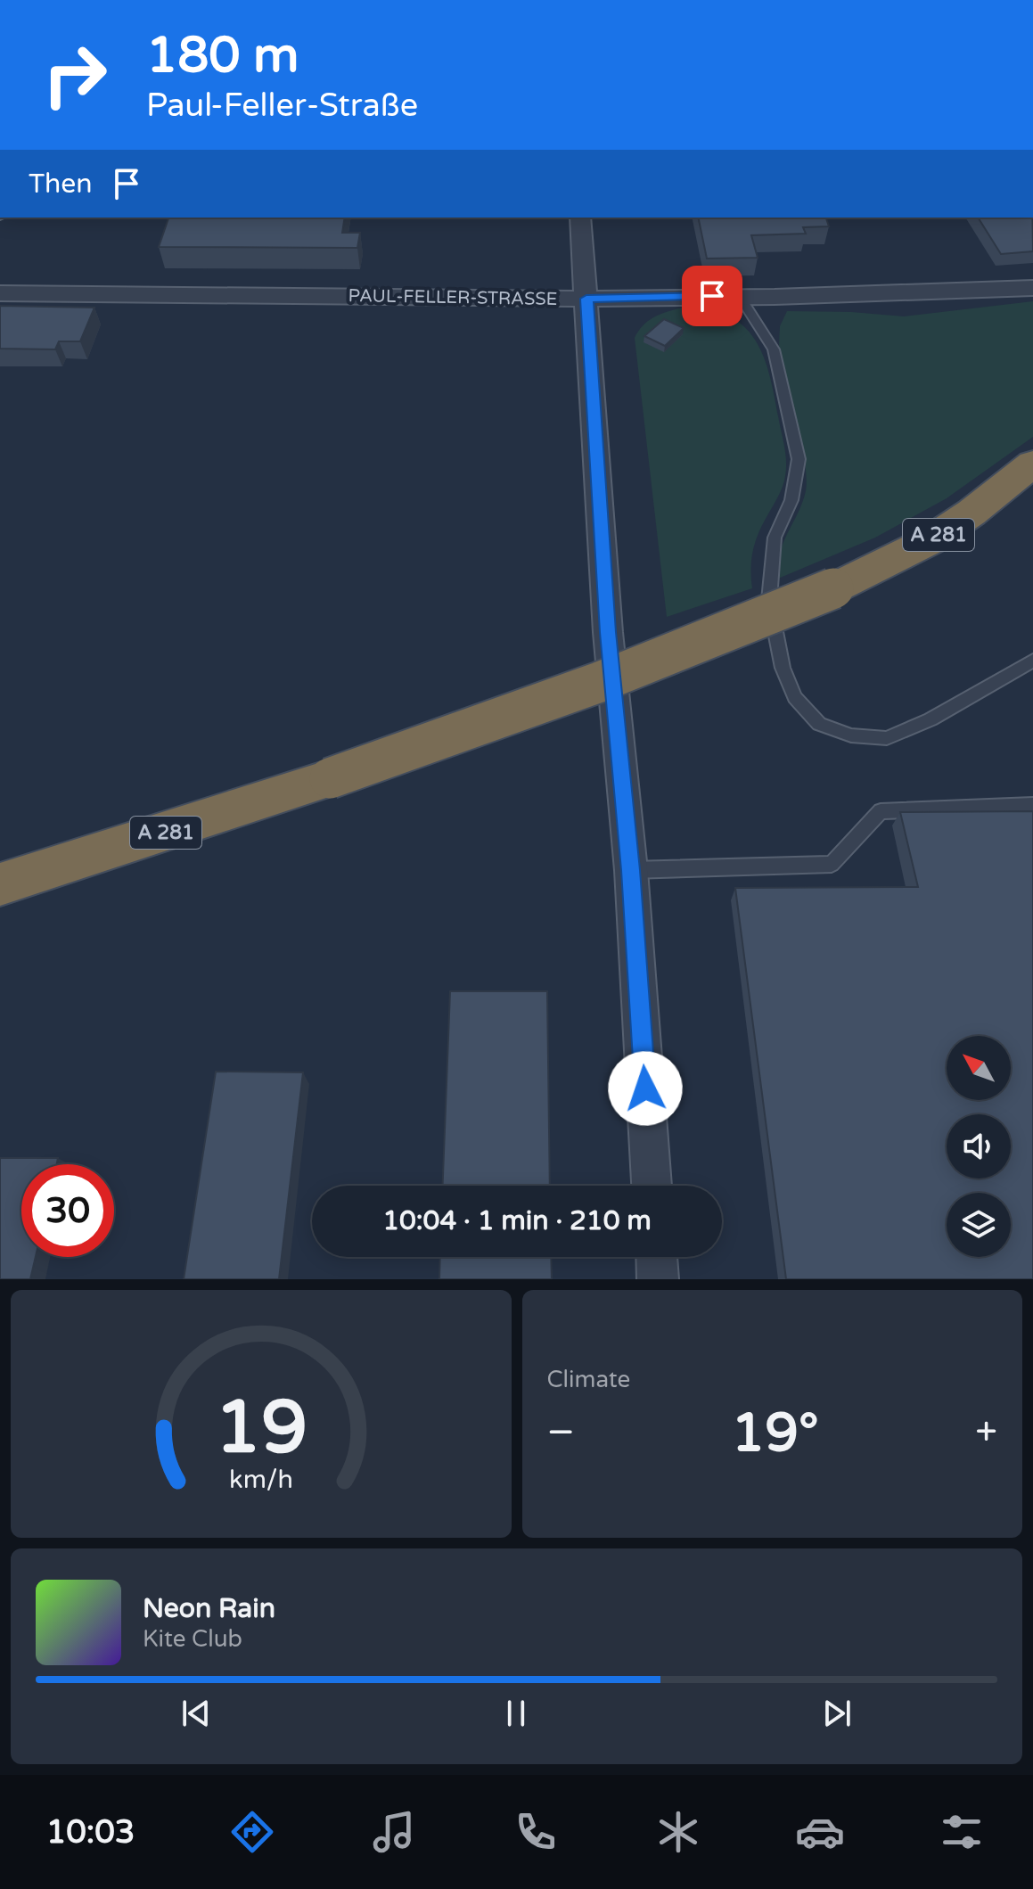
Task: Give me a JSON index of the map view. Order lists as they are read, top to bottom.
{
  "streets": {
    "highway": ["A 281"],
    "street": ["PAUL-FELLER-STRASSE"]
  },
  "north": "top left",
  "page": {
    "turn": ["180 m", "Paul-Feller-Straße"],
    "then": "Then",
    "limit": "30",
    "trip": "10:04 · 1 min · 210 m",
    "tile": "Climate",
    "heat": ["−", "19°", "+"],
    "song": ["Neon Rain", "Kite Club"],
    "tabs": "10:03",
    "gauge": ["19", "km/h"]
  }
}
